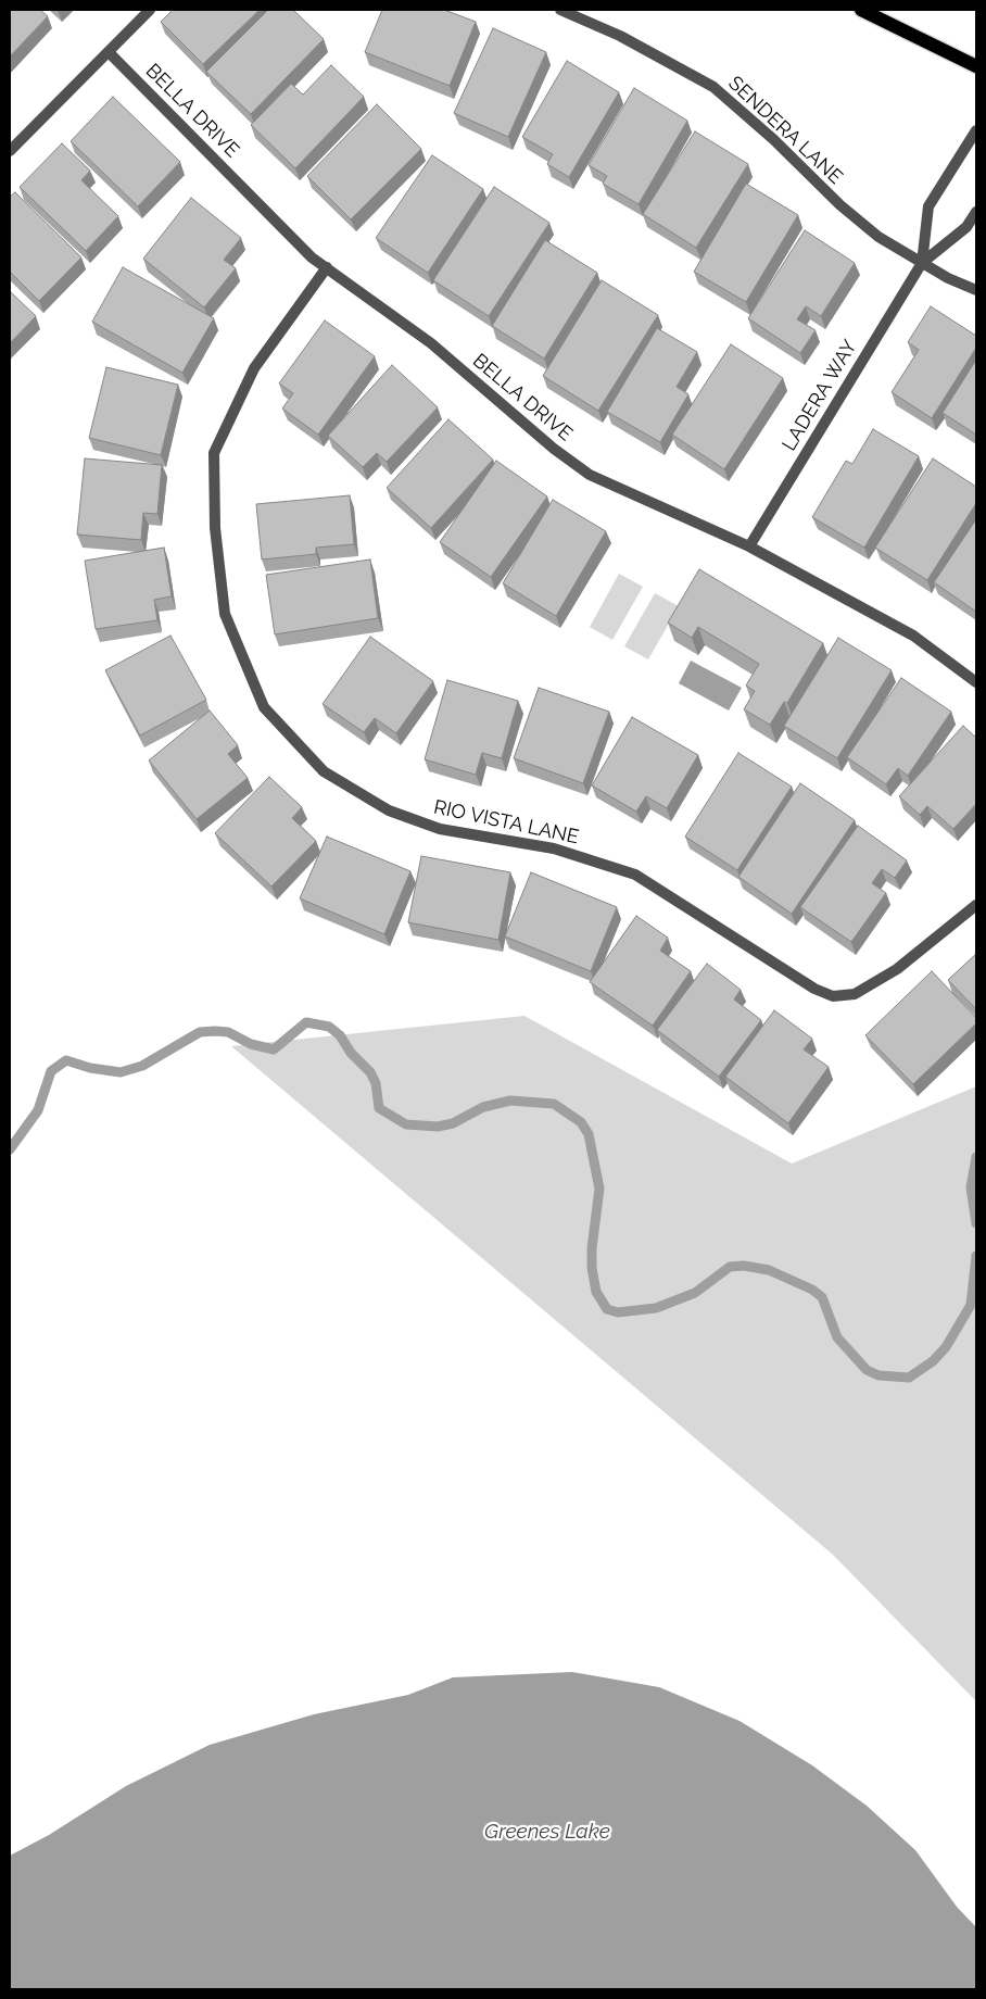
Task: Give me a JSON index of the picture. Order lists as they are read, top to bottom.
{
  "streets": {
    "street": [
      "BELLA DRIVE",
      "SENDERA LANE",
      "LADERA WAY",
      "RIO VISTA LANE"
    ]
  },
  "crossings": [
    ["BELLA DRIVE", "LADERA WAY"],
    ["BELLA DRIVE", "RIO VISTA LANE"],
    ["SENDERA LANE", "LADERA WAY"]
  ],
  "water": ["Greenes Lake"]
}
